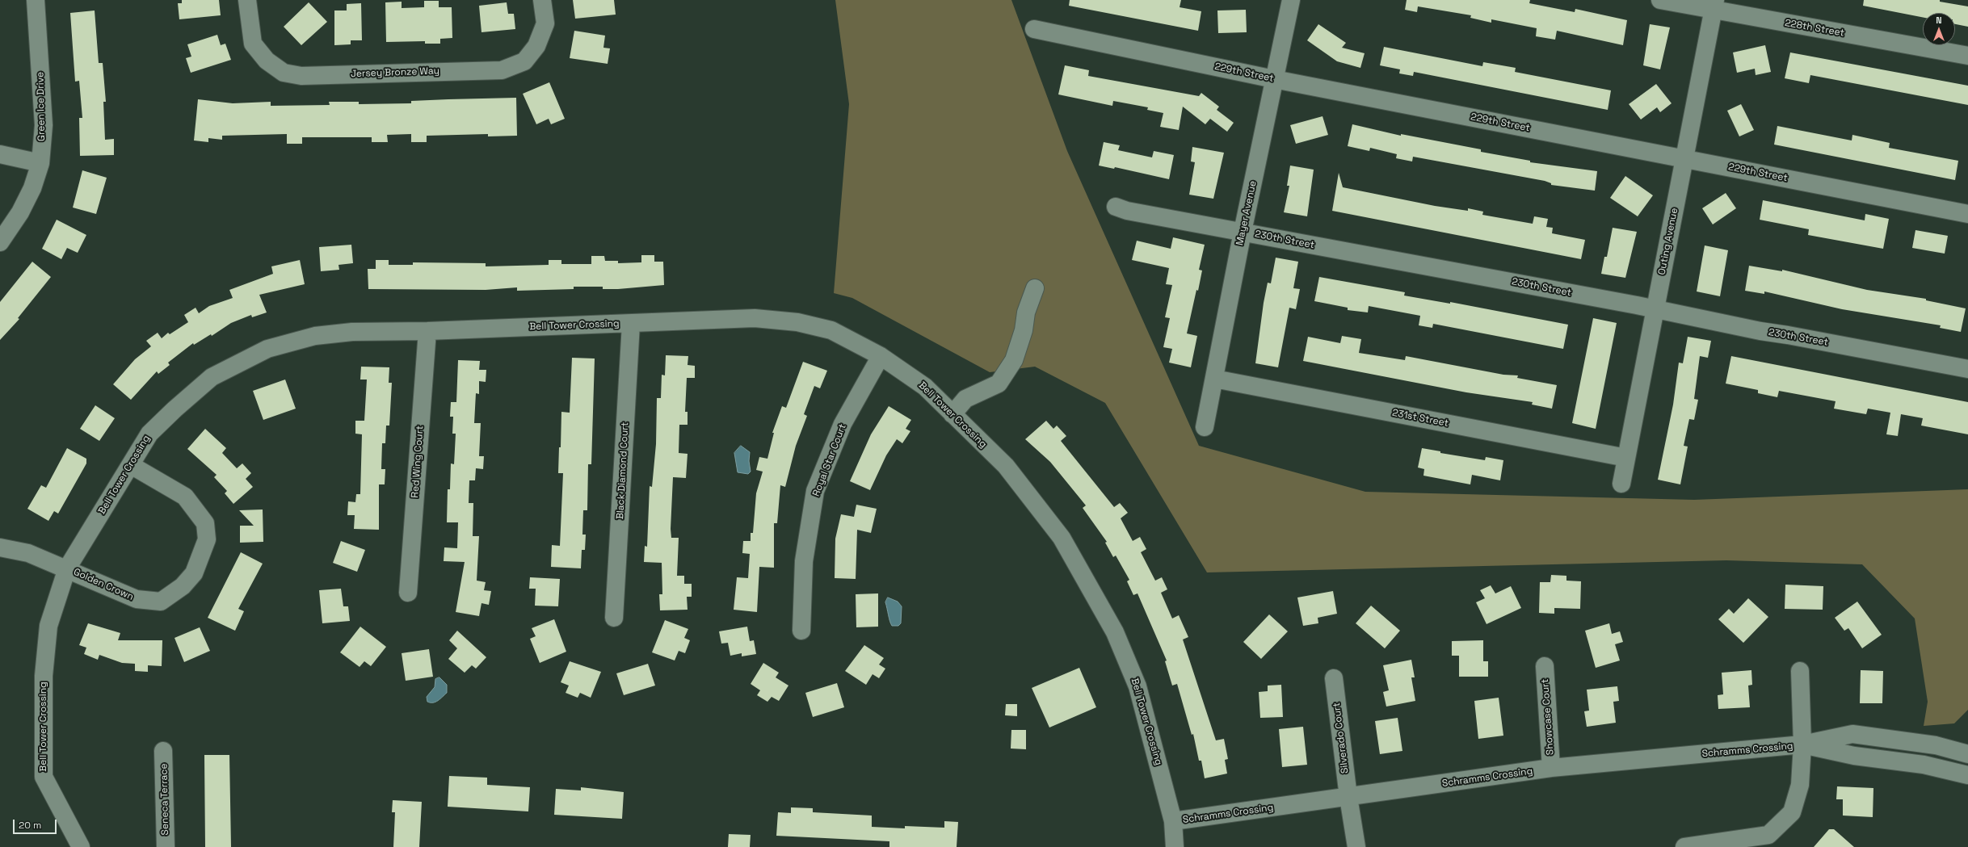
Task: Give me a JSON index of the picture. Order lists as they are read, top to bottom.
{
  "streets": {
    "street": [
      "228th Street",
      "Jersey Bronze Way",
      "229th Street",
      "Green Ice Drive",
      "Mayer Avenue",
      "230th Street",
      "Outing Avenue",
      "Bell Tower Crossing",
      "231st Street",
      "Royal Star Court",
      "Red Wing Court",
      "Black Diamond Court",
      "Golden Crown",
      "Showcase Court",
      "Silverado Court",
      "Schramms Crossing",
      "Seneca Terrace"
    ]
  },
  "crossings": [
    ["228th Street", "Outing Avenue"],
    ["229th Street", "Mayer Avenue"],
    ["229th Street", "Outing Avenue"],
    ["Mayer Avenue", "230th Street"],
    ["Mayer Avenue", "231st Street"],
    ["230th Street", "Outing Avenue"],
    ["Outing Avenue", "231st Street"],
    ["Bell Tower Crossing", "Royal Star Court"],
    ["Bell Tower Crossing", "Red Wing Court"],
    ["Bell Tower Crossing", "Black Diamond Court"],
    ["Bell Tower Crossing", "Golden Crown"],
    ["Bell Tower Crossing", "Schramms Crossing"],
    ["Showcase Court", "Schramms Crossing"],
    ["Silverado Court", "Schramms Crossing"]
  ],
  "scale_bar": "20 m",
  "north": "top"
}
